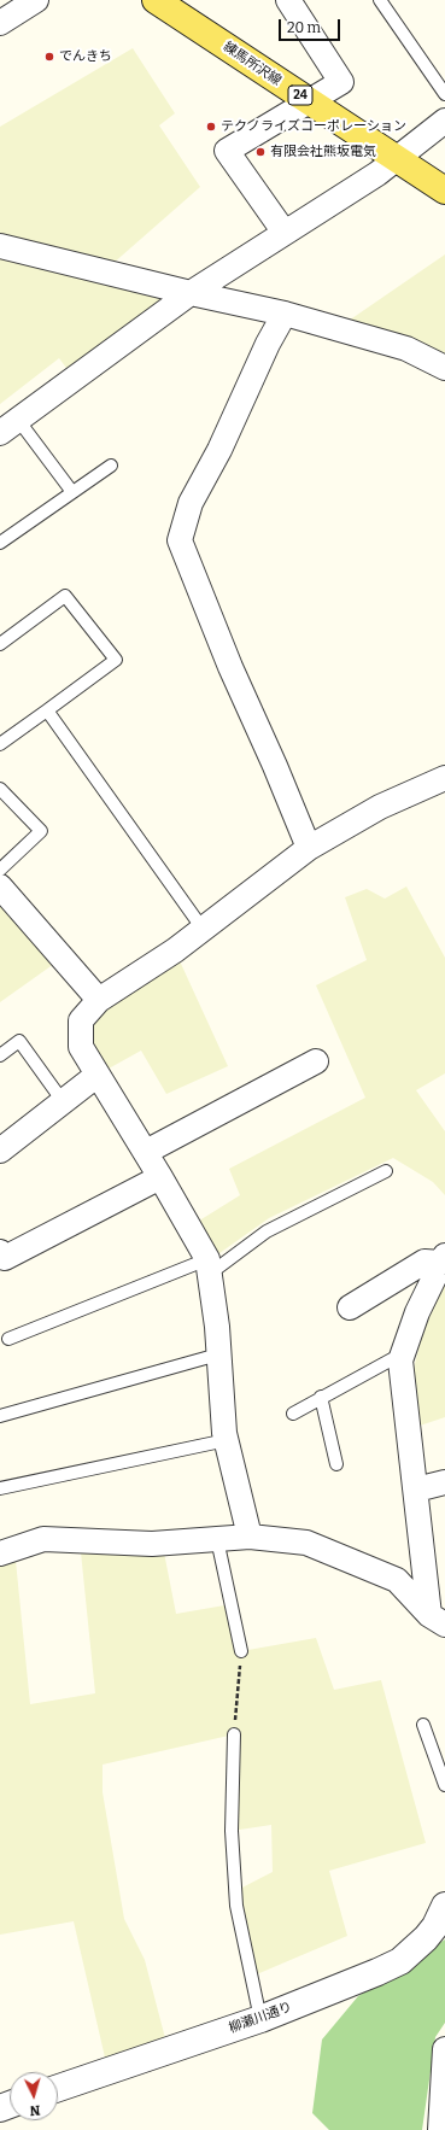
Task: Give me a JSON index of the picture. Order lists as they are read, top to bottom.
{
  "streets": {
    "main road": ["練馬所沢線", "24"],
    "street": ["柳瀬川通り"]
  },
  "places": ["でんきち", "テクノライズコーポレーション", "有限会社熊坂電気"],
  "scale_bar": "20 m",
  "north": "bottom"
}
